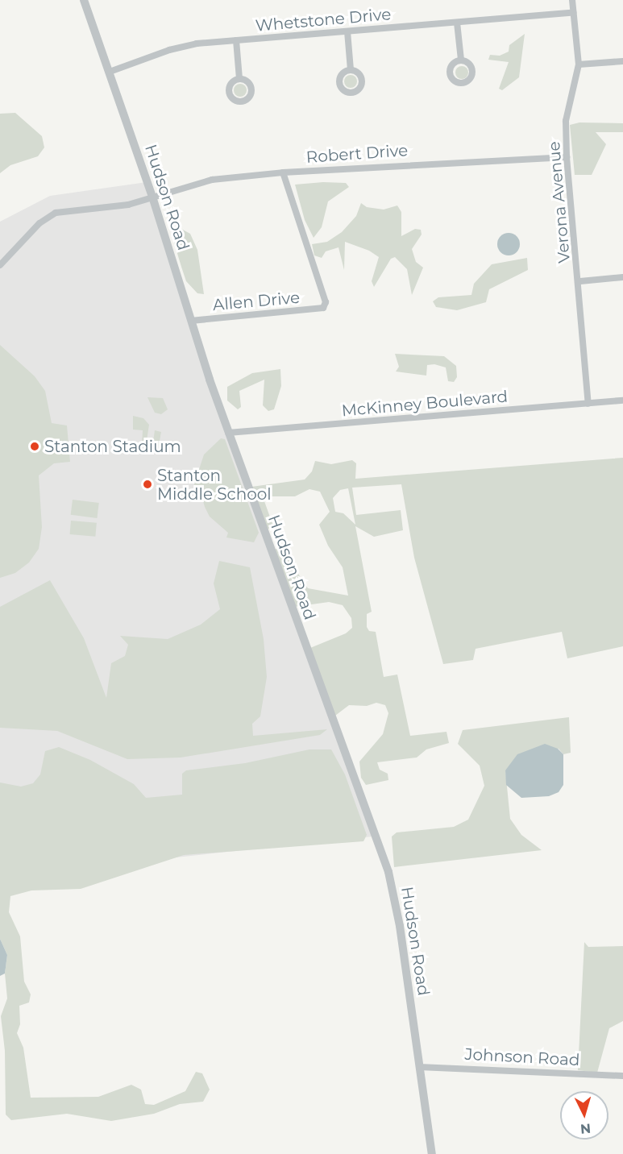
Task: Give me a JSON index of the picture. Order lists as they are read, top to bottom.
{
  "streets": {
    "street": [
      "Whetstone Drive",
      "Robert Drive",
      "Hudson Road",
      "Verona Avenue",
      "Allen Drive",
      "McKinney Boulevard",
      "Johnson Road"
    ]
  },
  "crossings": [
    ["Whetstone Drive", "Hudson Road"],
    ["Whetstone Drive", "Verona Avenue"],
    ["Robert Drive", "Hudson Road"],
    ["Robert Drive", "Verona Avenue"],
    ["Robert Drive", "Allen Drive"],
    ["Hudson Road", "Allen Drive"],
    ["Hudson Road", "McKinney Boulevard"],
    ["Hudson Road", "Johnson Road"],
    ["Verona Avenue", "McKinney Boulevard"]
  ],
  "places": ["Stanton Stadium", "Stanton Middle School"],
  "north": "bottom"
}
